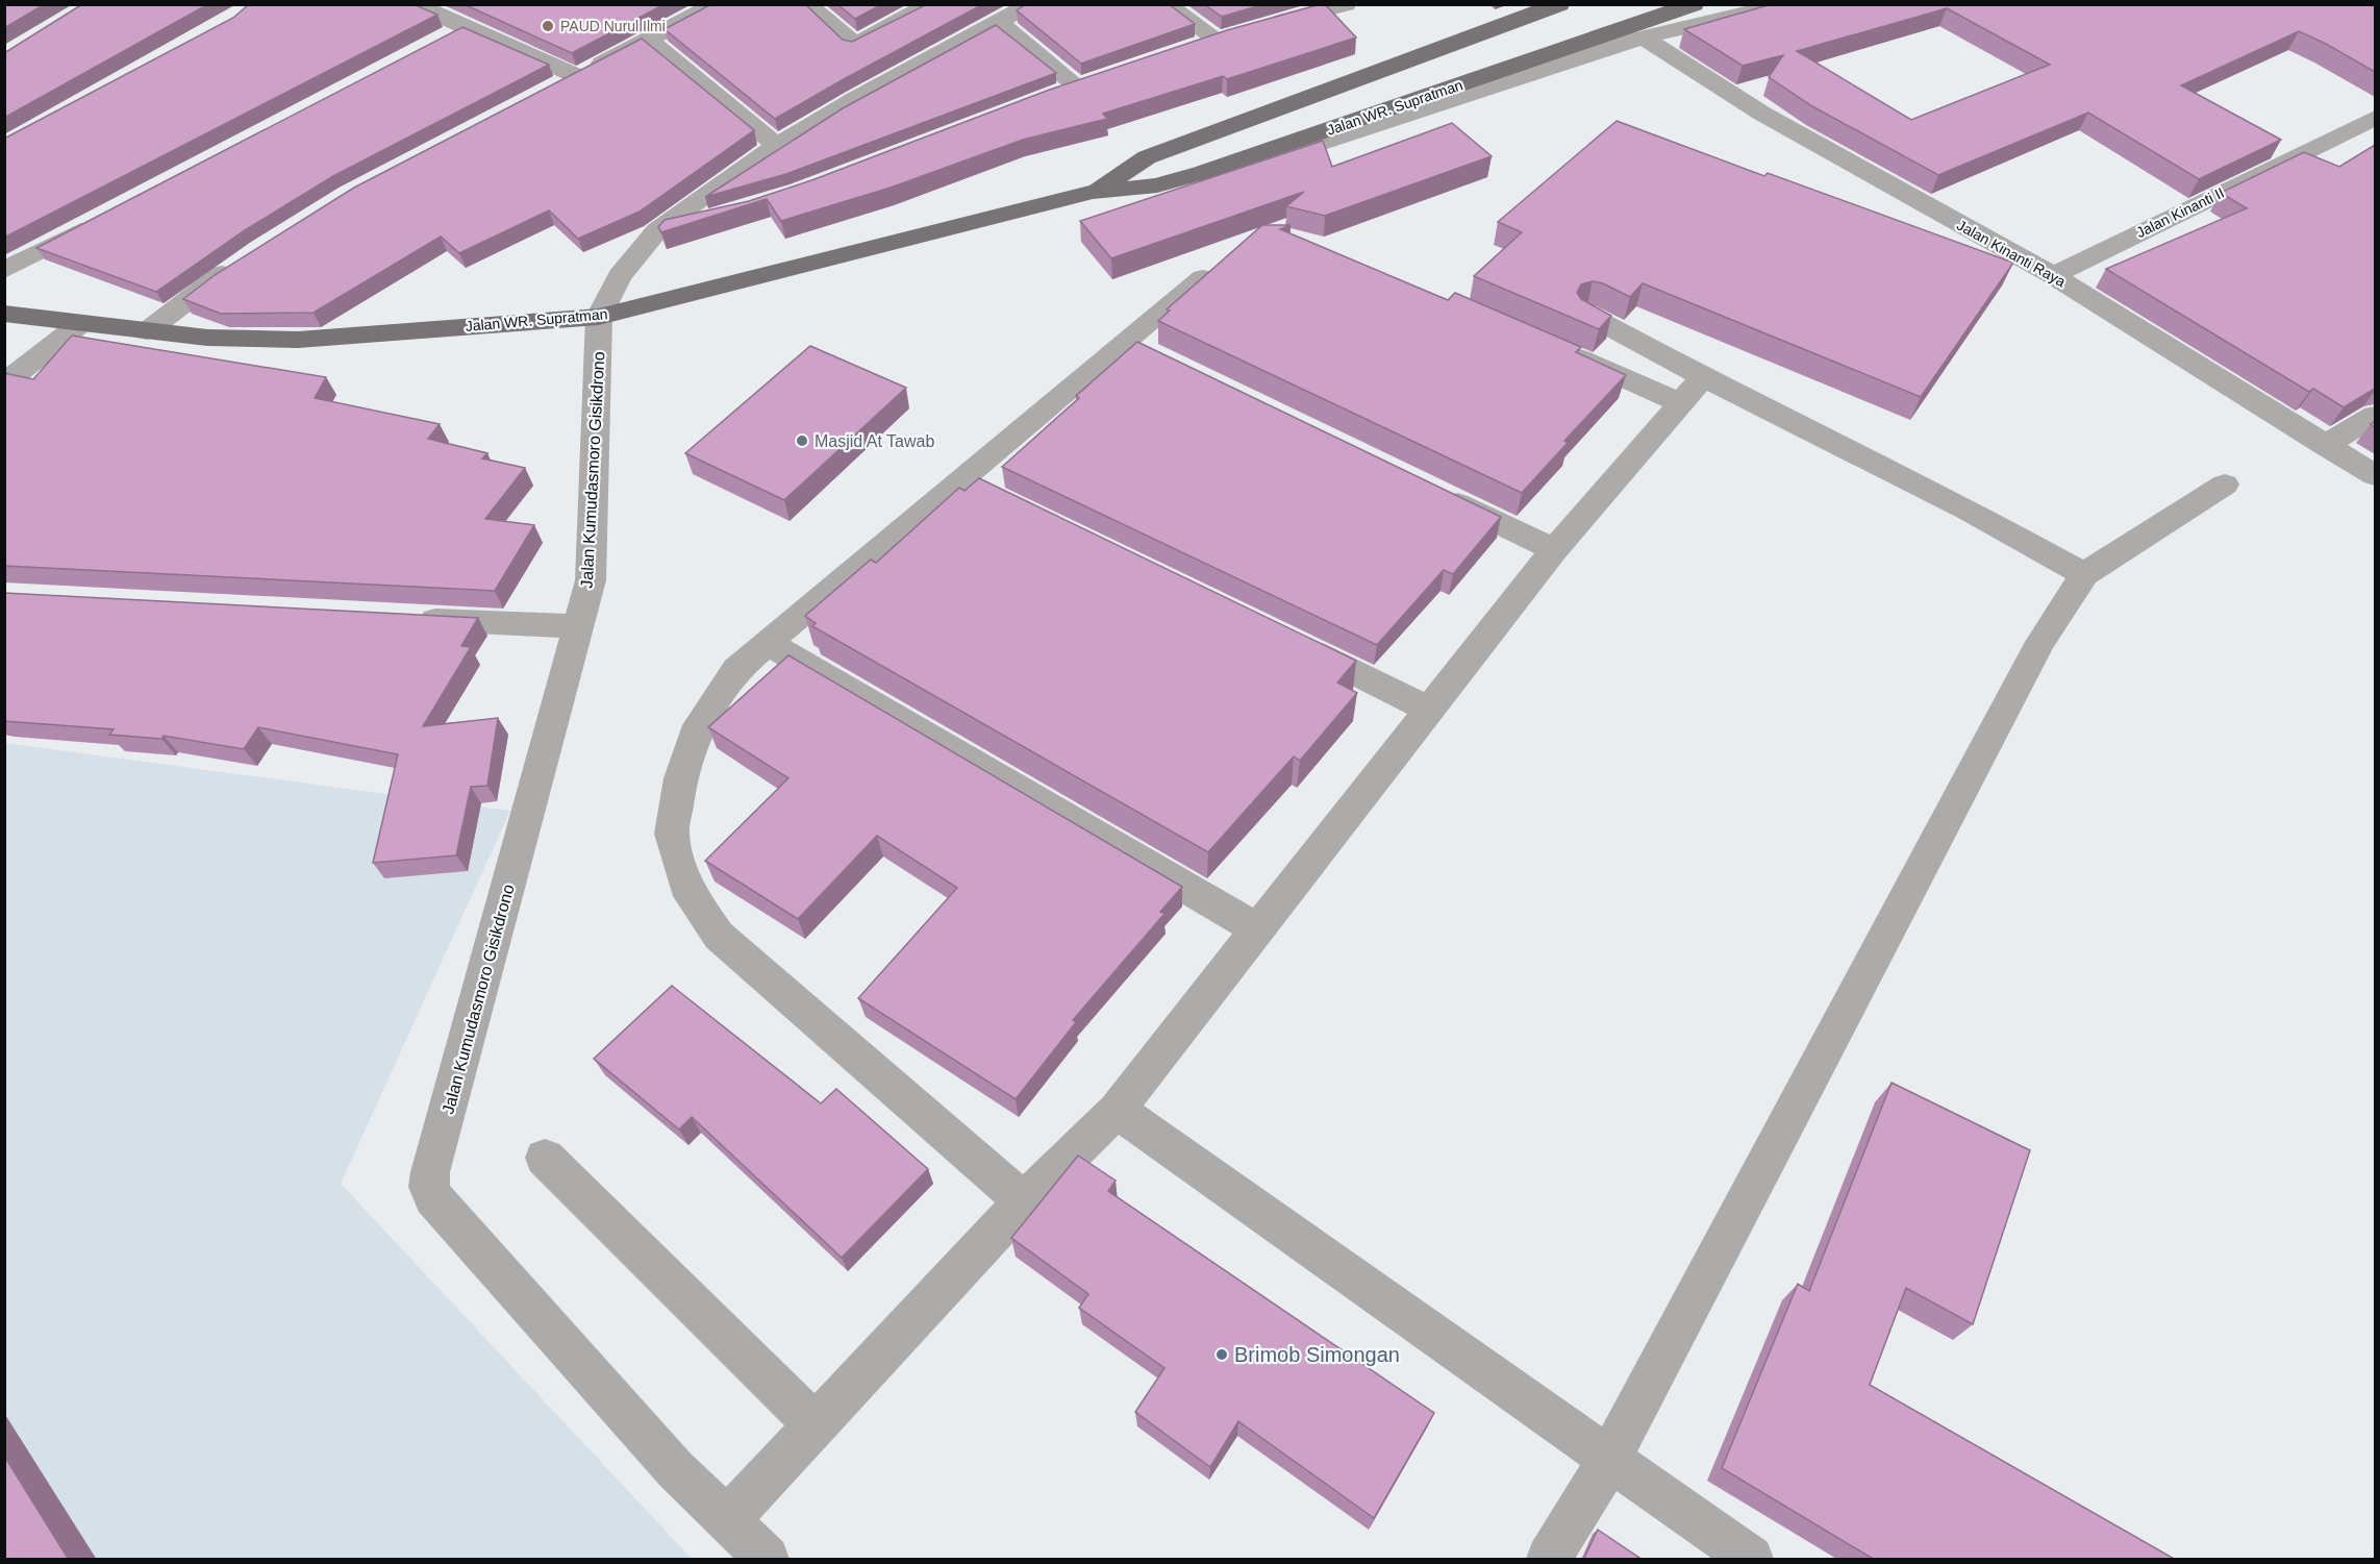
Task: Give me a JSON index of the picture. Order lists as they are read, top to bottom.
{
  "streets": {
    "main road": ["Jalan WR. Supratman"],
    "street": ["Jalan Kinanti II", "Jalan Kinanti Raya", "Jalan Kumudasmoro Gisikdrono"]
  },
  "crossings": [
    ["Jalan WR. Supratman", "Jalan Kumudasmoro Gisikdrono"],
    ["Jalan Kinanti II", "Jalan Kinanti Raya"]
  ],
  "places": ["PAUD Nurul Ilmi", "Masjid At Tawab", "Brimob Simongan"]
}
